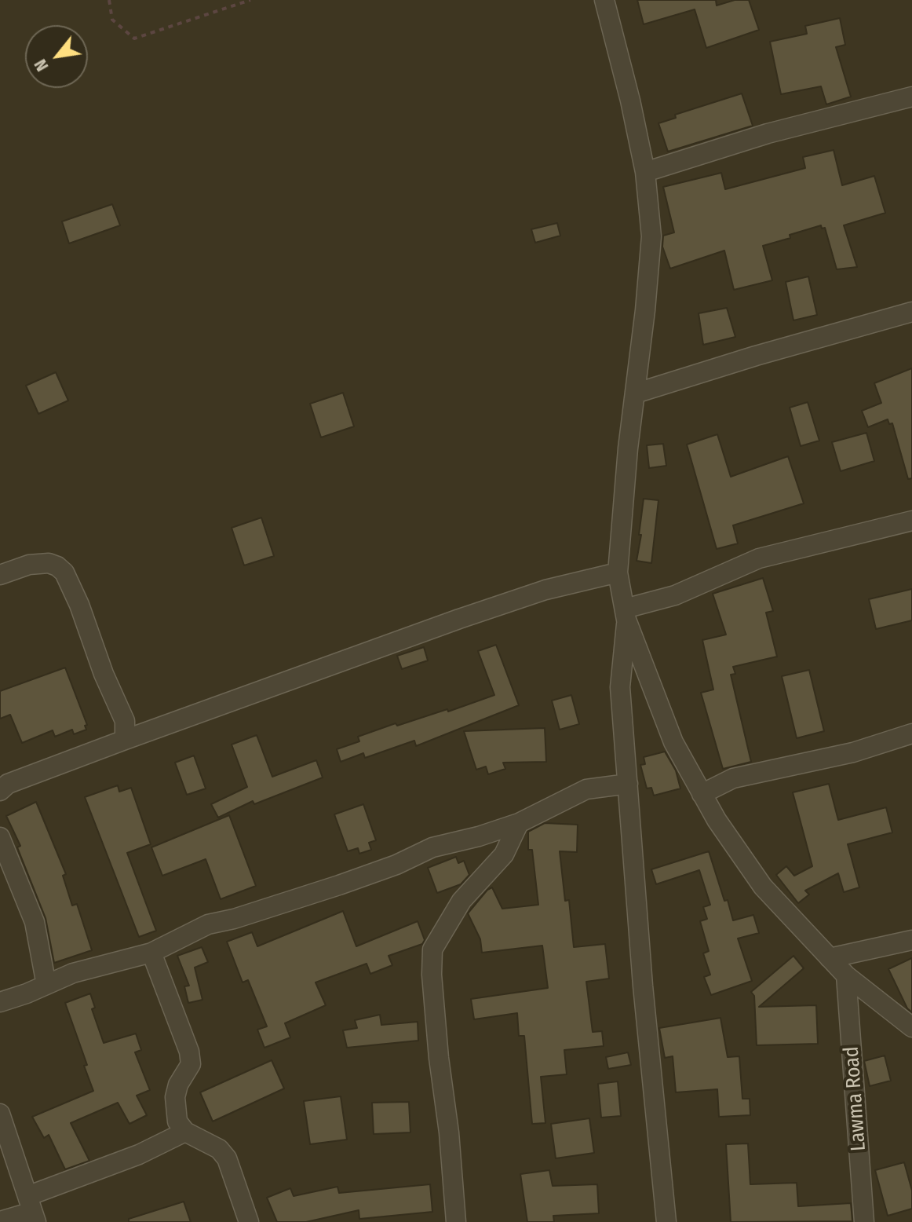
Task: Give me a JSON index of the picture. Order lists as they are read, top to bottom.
{
  "streets": {
    "street": ["Lawma Road"]
  },
  "north": "bottom left"
}
